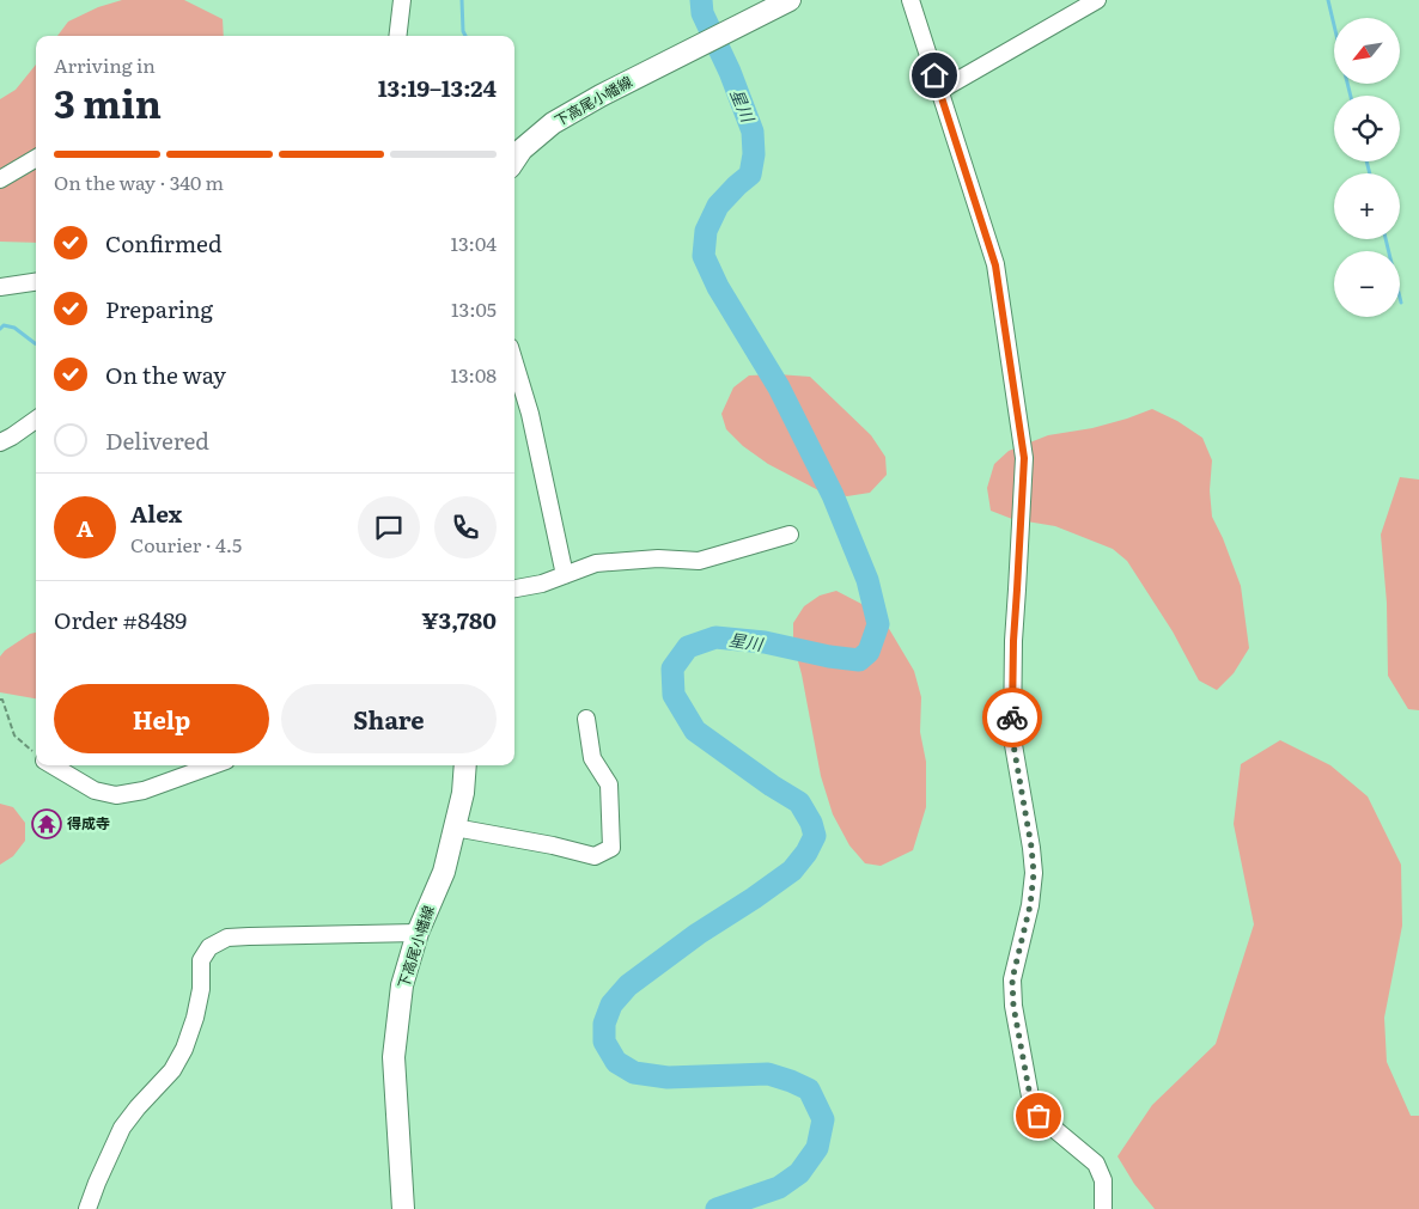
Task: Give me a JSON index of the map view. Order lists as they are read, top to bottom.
{
  "streets": {
    "main road": ["下高尾小幡線"]
  },
  "water": ["星川"],
  "places": {
    "temple": ["得成寺"]
  },
  "north": "bottom left",
  "page": {
    "map_buttons": ["+", "−"],
    "heading": ["3 min", "Arriving in", "13:19–13:24"],
    "panel": [
      "Alex",
      "Courier · 4.5",
      "Order #8489",
      "¥3,780"
    ],
    "bar": "On the way · 340 m",
    "list": [
      ["Confirmed", "13:04"],
      ["Preparing", "13:05"],
      ["On the way", "13:08"],
      "Delivered"
    ],
    "round": "A",
    "buttons": ["Help", "Share"]
  }
}
